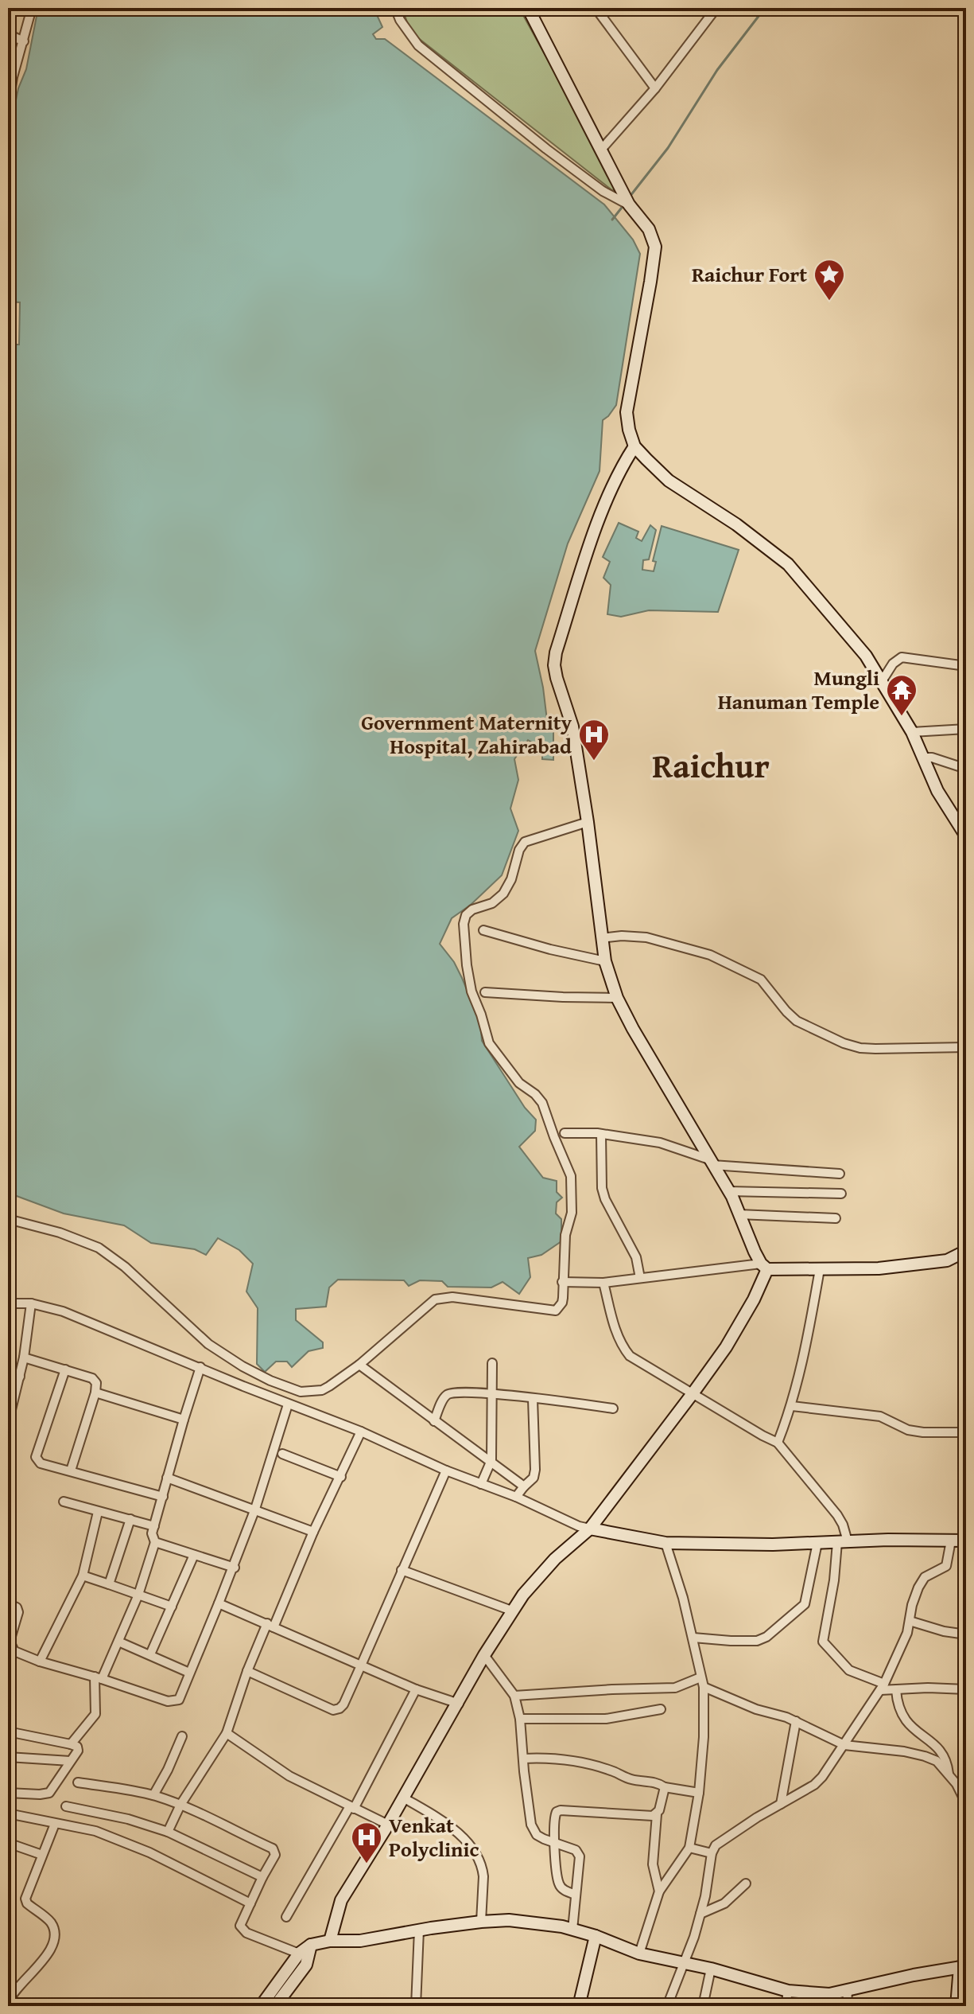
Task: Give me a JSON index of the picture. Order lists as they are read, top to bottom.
{
  "districts": ["Raichur"],
  "places": {
    "place": ["Raichur Fort"],
    "temple": ["Mungli Hanuman Temple"],
    "hospital": ["Government Maternity Hospital, Zahirabad", "Venkat Polyclinic"]
  }
}
